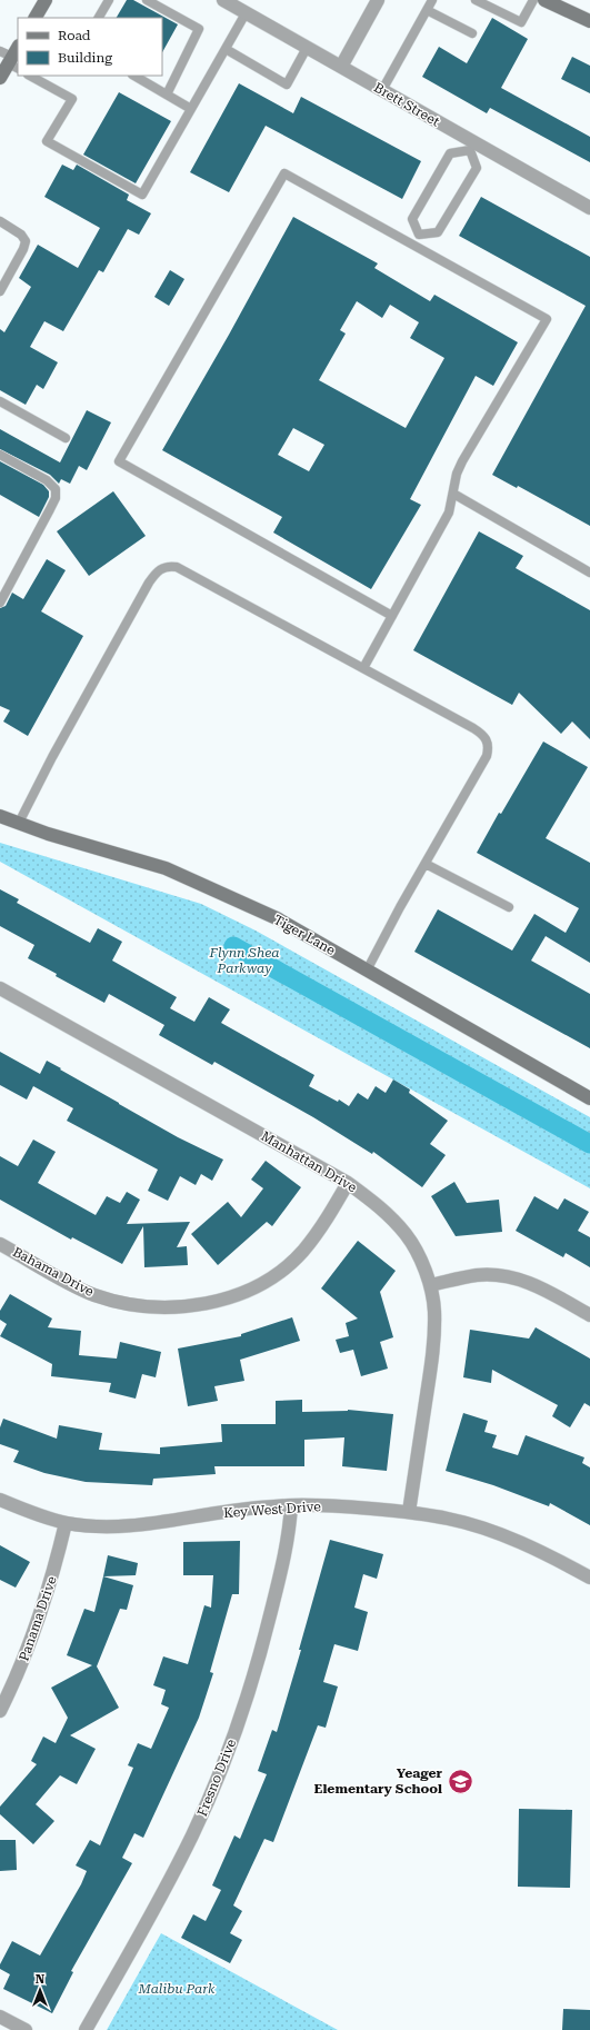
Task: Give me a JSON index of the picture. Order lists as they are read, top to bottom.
{
  "streets": {
    "street": [
      "Brett Street",
      "Tiger Lane",
      "Manhattan Drive",
      "Bahama Drive",
      "Key West Drive",
      "Panama Drive",
      "Fresno Drive"
    ]
  },
  "crossings": [
    ["Manhattan Drive", "Bahama Drive"],
    ["Manhattan Drive", "Key West Drive"],
    ["Key West Drive", "Panama Drive"],
    ["Key West Drive", "Fresno Drive"]
  ],
  "parks": ["Flynn Shea Parkway", "Malibu Park"],
  "places": {
    "school or university": ["Yeager Elementary School"]
  },
  "legend": ["Road", "Building"],
  "north": "top"
}
